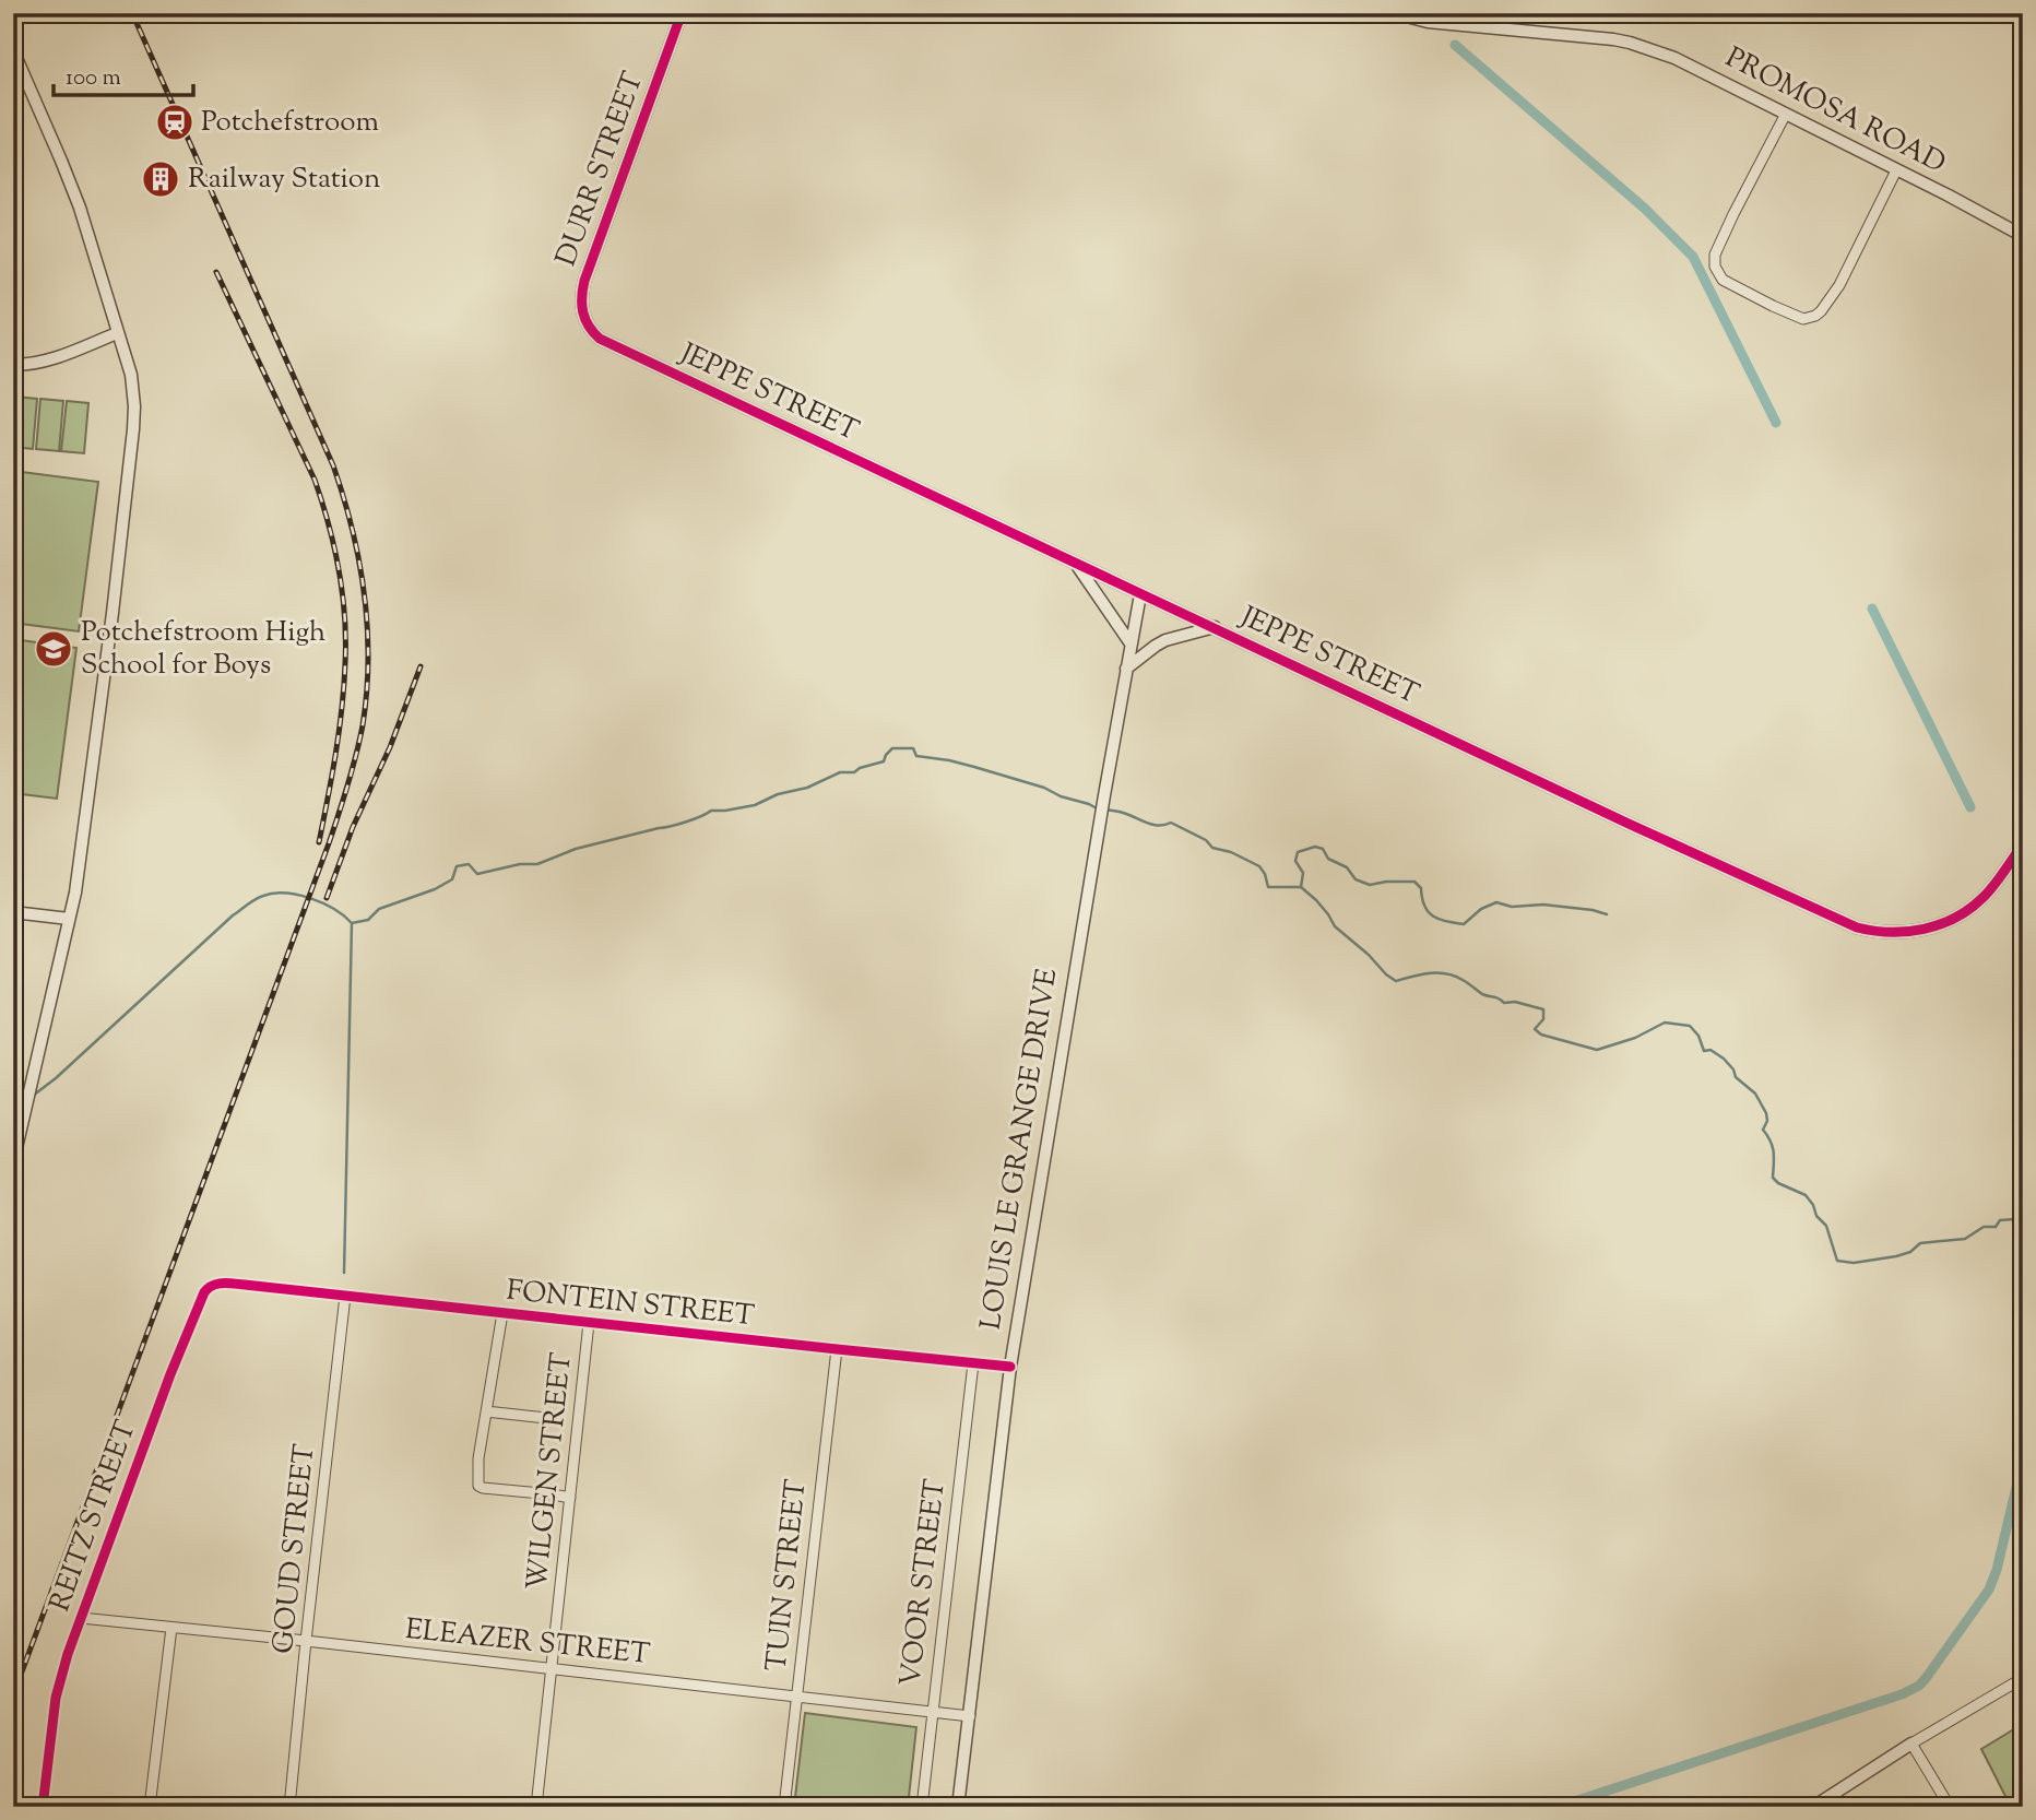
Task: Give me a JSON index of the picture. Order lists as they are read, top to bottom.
{
  "streets": {
    "street": [
      "PROMOSA ROAD",
      "DURR STREET",
      "JEPPE STREET",
      "LOUIS LE GRANGE DRIVE",
      "FONTEIN STREET",
      "WILGEN STREET",
      "REITZ STREET",
      "GOUD STREET",
      "TUIN STREET",
      "VOOR STREET",
      "ELEAZER STREET"
    ]
  },
  "crossings": [
    ["DURR STREET", "JEPPE STREET"],
    ["JEPPE STREET", "LOUIS LE GRANGE DRIVE"],
    ["LOUIS LE GRANGE DRIVE", "FONTEIN STREET"],
    ["LOUIS LE GRANGE DRIVE", "ELEAZER STREET"],
    ["FONTEIN STREET", "WILGEN STREET"],
    ["FONTEIN STREET", "REITZ STREET"],
    ["FONTEIN STREET", "GOUD STREET"],
    ["FONTEIN STREET", "TUIN STREET"],
    ["FONTEIN STREET", "VOOR STREET"],
    ["WILGEN STREET", "ELEAZER STREET"],
    ["REITZ STREET", "ELEAZER STREET"],
    ["GOUD STREET", "ELEAZER STREET"],
    ["TUIN STREET", "ELEAZER STREET"],
    ["VOOR STREET", "ELEAZER STREET"]
  ],
  "places": {
    "station": ["Potchefstroom"],
    "building": ["Railway Station"],
    "school or university": ["Potchefstroom High School for Boys"]
  },
  "scale_bar": "100 m"
}
